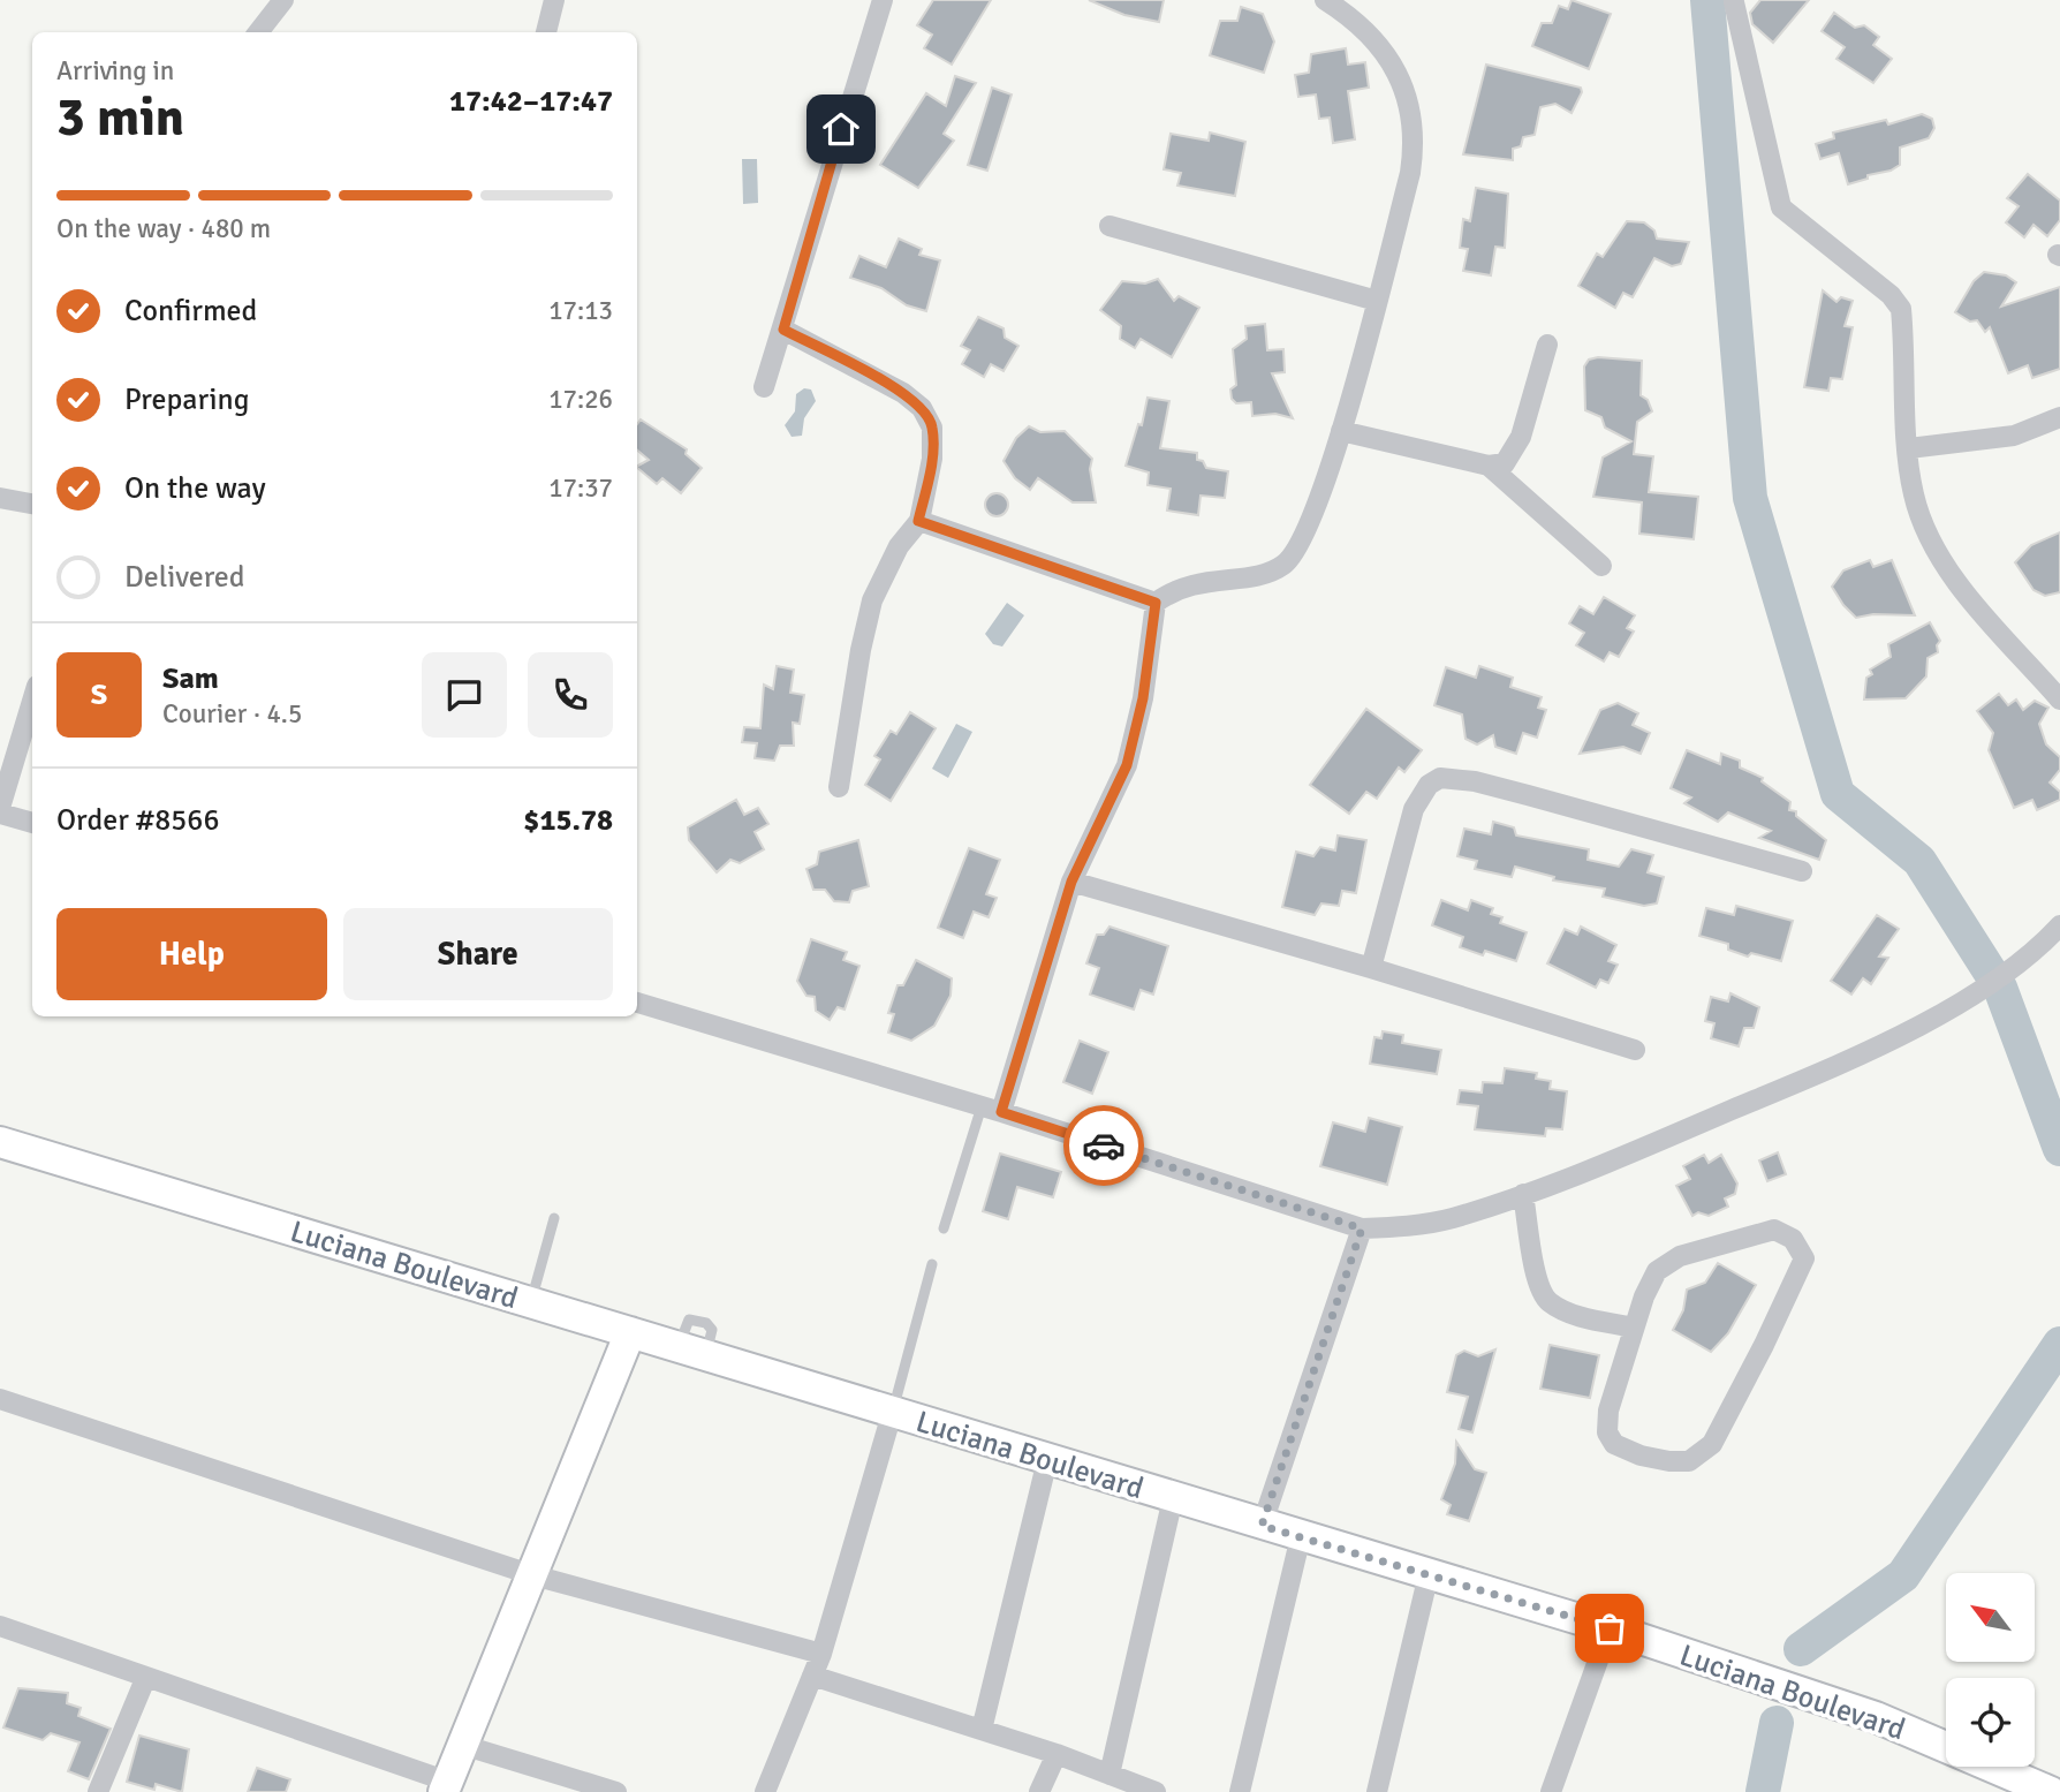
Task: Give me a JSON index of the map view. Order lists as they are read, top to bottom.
{
  "streets": {
    "street": ["Luciana Boulevard"]
  },
  "north": "top left",
  "page": {
    "heading": ["3 min", "Arriving in", "17:42–17:47"],
    "panel": [
      "Sam",
      "Courier · 4.5",
      "Order #8566",
      "$15.78"
    ],
    "bar": "On the way · 480 m",
    "list": [
      ["Confirmed", "17:13"],
      ["Preparing", "17:26"],
      ["On the way", "17:37"],
      "Delivered"
    ],
    "round": "S",
    "buttons": ["Help", "Share"]
  }
}
